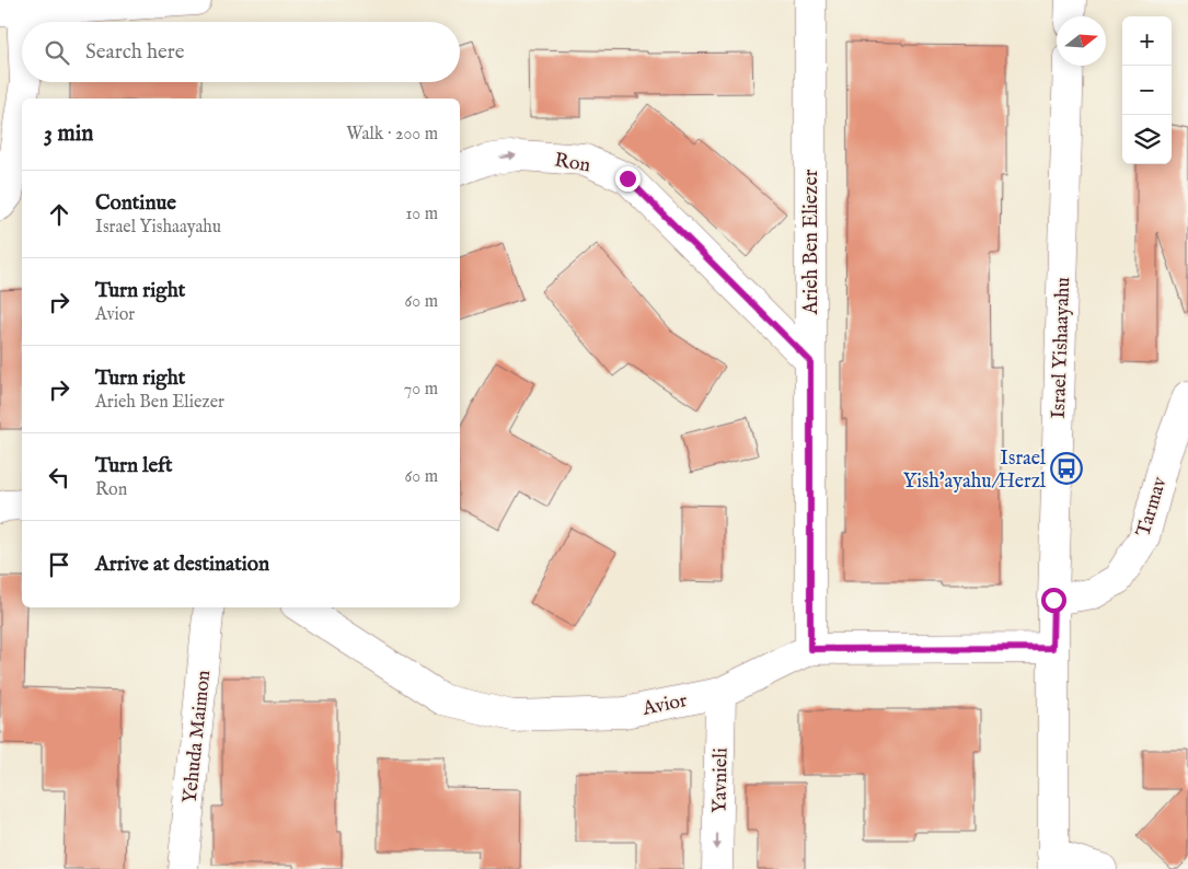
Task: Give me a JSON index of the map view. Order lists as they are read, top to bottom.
{
  "streets": {
    "street": [
      "Ron",
      "Arieh Ben Eliezer",
      "Israel Yishaayahu",
      "Tarmav",
      "Avior",
      "Yehuda Maimon",
      "Yavnieli"
    ]
  },
  "crossings": [
    ["Ron", "Arieh Ben Eliezer"],
    ["Arieh Ben Eliezer", "Avior"],
    ["Israel Yishaayahu", "Tarmav"],
    ["Israel Yishaayahu", "Avior"],
    ["Avior", "Yavnieli"]
  ],
  "one_way": ["Ron", "Yavnieli"],
  "places": {
    "bus stop": ["Israel Yish'ayahu/Herzl"]
  },
  "north": "right",
  "page": {
    "map_buttons": ["+", "−"],
    "search": "Search here",
    "heading": ["3 min", "Walk · 200 m"],
    "list": [
      ["Continue", "Israel Yishaayahu", "10 m"],
      ["Turn right", "Avior", "60 m"],
      ["Turn right", "Arieh Ben Eliezer", "70 m"],
      ["Turn left", "Ron", "60 m"],
      "Arrive at destination"
    ]
  }
}
